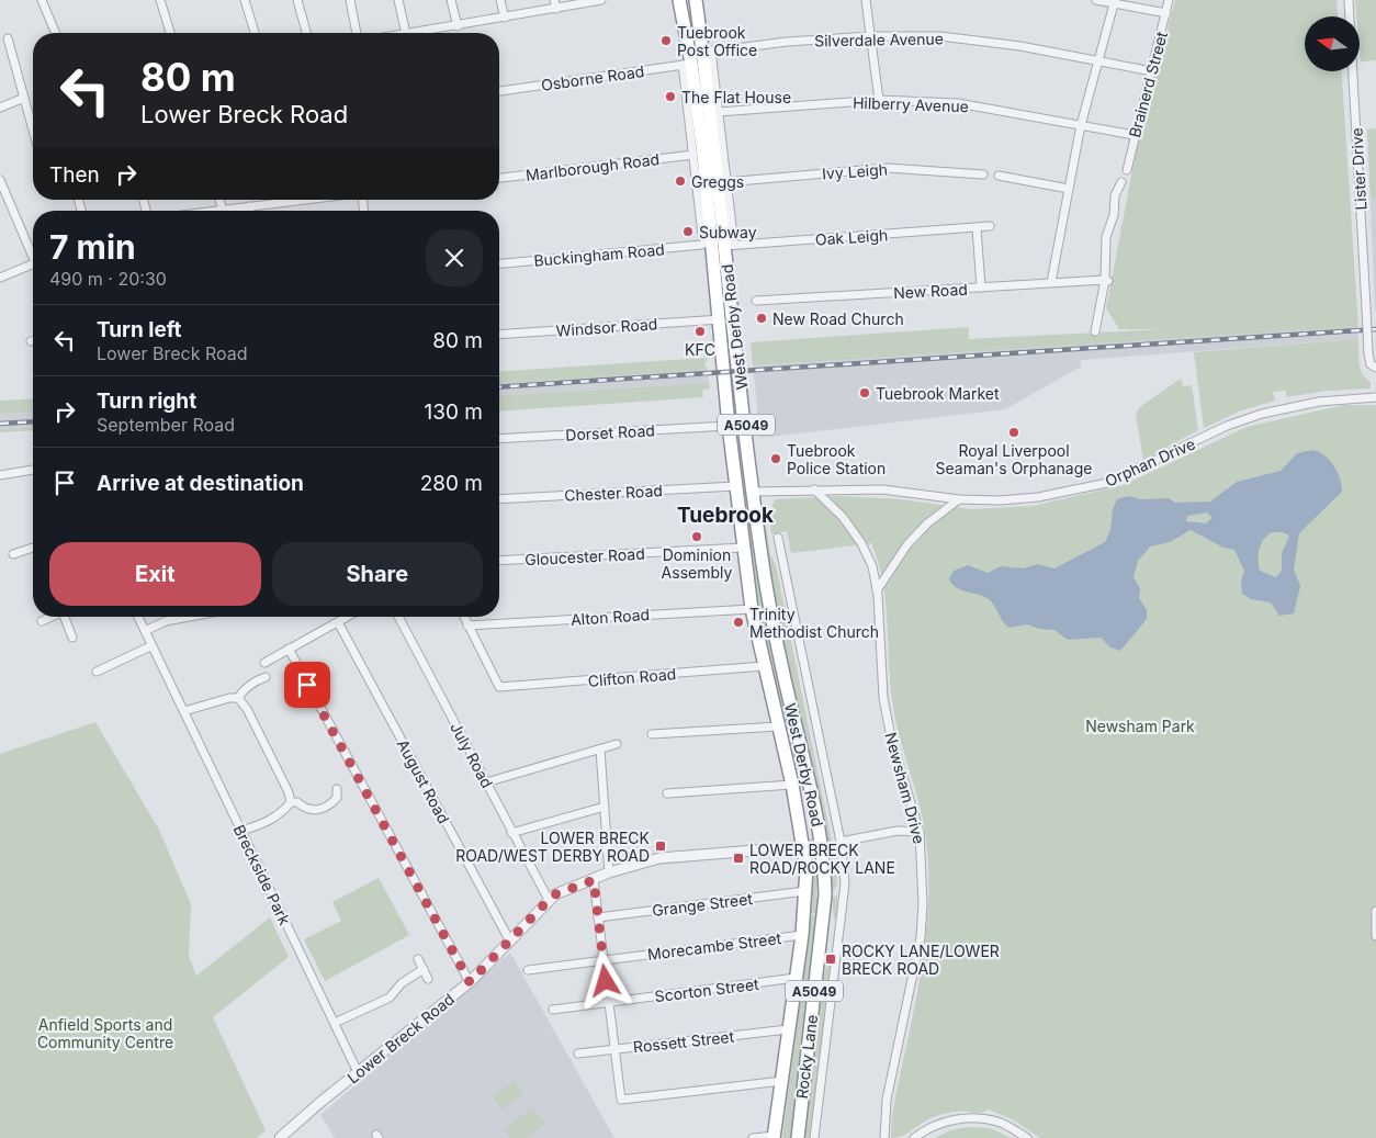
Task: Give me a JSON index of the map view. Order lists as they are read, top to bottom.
{
  "streets": {
    "highway": ["West Derby Road", "A5049", "Rocky Lane"],
    "street": [
      "Silverdale Avenue",
      "Osborne Road",
      "Brainerd Street",
      "Hilberry Avenue",
      "Marlborough Road",
      "Lister Drive",
      "Ivy Leigh",
      "Oak Leigh",
      "Buckingham Road",
      "New Road",
      "Windsor Road",
      "Dorset Road",
      "Orphan Drive",
      "Chester Road",
      "Gloucester Road",
      "Alton Road",
      "Clifton Road",
      "July Road",
      "August Road",
      "Newsham Drive",
      "Breckside Park",
      "Grange Street",
      "Morecambe Street",
      "Scorton Street",
      "Lower Breck Road",
      "Rossett Street"
    ]
  },
  "crossings": [
    ["Silverdale Avenue", "Brainerd Street"],
    ["Silverdale Avenue", "West Derby Road"],
    ["Osborne Road", "West Derby Road"],
    ["Brainerd Street", "Hilberry Avenue"],
    ["Marlborough Road", "West Derby Road"],
    ["Oak Leigh", "Buckingham Road"],
    ["Oak Leigh", "West Derby Road"],
    ["Buckingham Road", "West Derby Road"],
    ["Windsor Road", "West Derby Road"],
    ["West Derby Road", "Dorset Road"],
    ["West Derby Road", "Orphan Drive"],
    ["West Derby Road", "Chester Road"],
    ["West Derby Road", "Gloucester Road"],
    ["West Derby Road", "Alton Road"],
    ["West Derby Road", "Clifton Road"],
    ["West Derby Road", "Lower Breck Road"],
    ["West Derby Road", "Rocky Lane"],
    ["Orphan Drive", "Newsham Drive"],
    ["Alton Road", "Clifton Road"],
    ["July Road", "Lower Breck Road"],
    ["August Road", "Lower Breck Road"],
    ["Breckside Park", "Lower Breck Road"],
    ["Grange Street", "Rocky Lane"],
    ["Morecambe Street", "Rocky Lane"],
    ["Scorton Street", "Rocky Lane"],
    ["Lower Breck Road", "Rocky Lane"],
    ["Rossett Street", "Rocky Lane"]
  ],
  "districts": ["Tuebrook"],
  "parks": ["Newsham Park", "Anfield Sports and Community Centre"],
  "places": {
    "other": [
      "Tuebrook Post Office",
      "The Flat House",
      "Greggs",
      "Subway",
      "New Road Church",
      "KFC",
      "Tuebrook Market",
      "Royal Liverpool Seaman's Orphanage",
      "Tuebrook Police Station",
      "Dominion Assembly",
      "Trinity Methodist Church"
    ],
    "transit": ["LOWER BRECK ROAD/WEST DERBY ROAD", "LOWER BRECK ROAD/ROCKY LANE", "ROCKY LANE/LOWER BRECK ROAD"]
  },
  "north": "left",
  "page": {
    "turn": ["80 m", "Lower Breck Road"],
    "then": "Then",
    "heading": ["7 min", "490 m · 20:30"],
    "list": [
      {
        "name": "Turn left",
        "note": "Lower Breck Road",
        "value": "80 m"
      },
      {
        "name": "Turn right",
        "note": "September Road",
        "value": "130 m"
      },
      {
        "name": "Arrive at destination",
        "value": "280 m"
      }
    ],
    "buttons": ["Exit", "Share"]
  }
}
